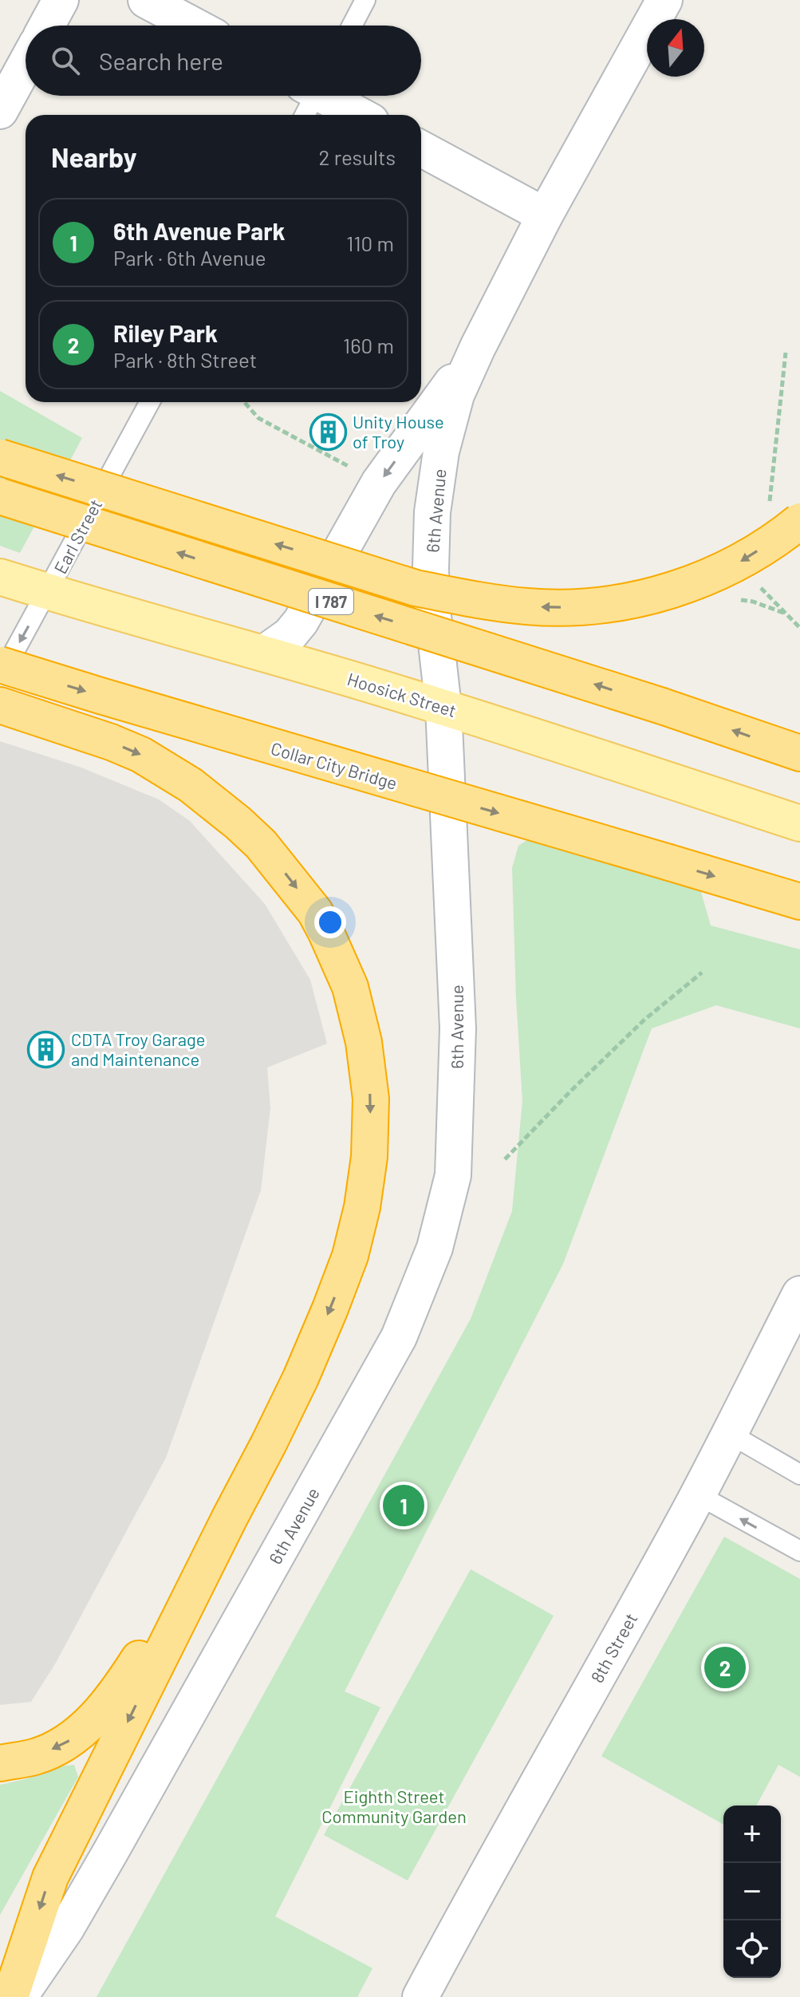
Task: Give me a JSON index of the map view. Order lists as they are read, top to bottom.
{
  "streets": {
    "highway": ["I 787", "Collar City Bridge"],
    "main road": ["6th Avenue", "Hoosick Street", "8th Street"],
    "lane": ["Earl Street"]
  },
  "crossings": [
    ["6th Avenue", "Hoosick Street"],
    ["Earl Street", "Hoosick Street"]
  ],
  "parks": ["Eighth Street Community Garden"],
  "places": {
    "building": ["Unity House of Troy", "CDTA Troy Garage and Maintenance"]
  },
  "north": "top",
  "page": {
    "search": "Search here",
    "heading": ["Nearby", "2 results"],
    "list": [
      {
        "mark": "1",
        "name": "6th Avenue Park",
        "note": "Park · 6th Avenue",
        "value": "110 m"
      },
      {
        "mark": "2",
        "name": "Riley Park",
        "note": "Park · 8th Street",
        "value": "160 m"
      }
    ],
    "pins": ["1", "2"],
    "map_buttons": ["+", "−"]
  }
}
